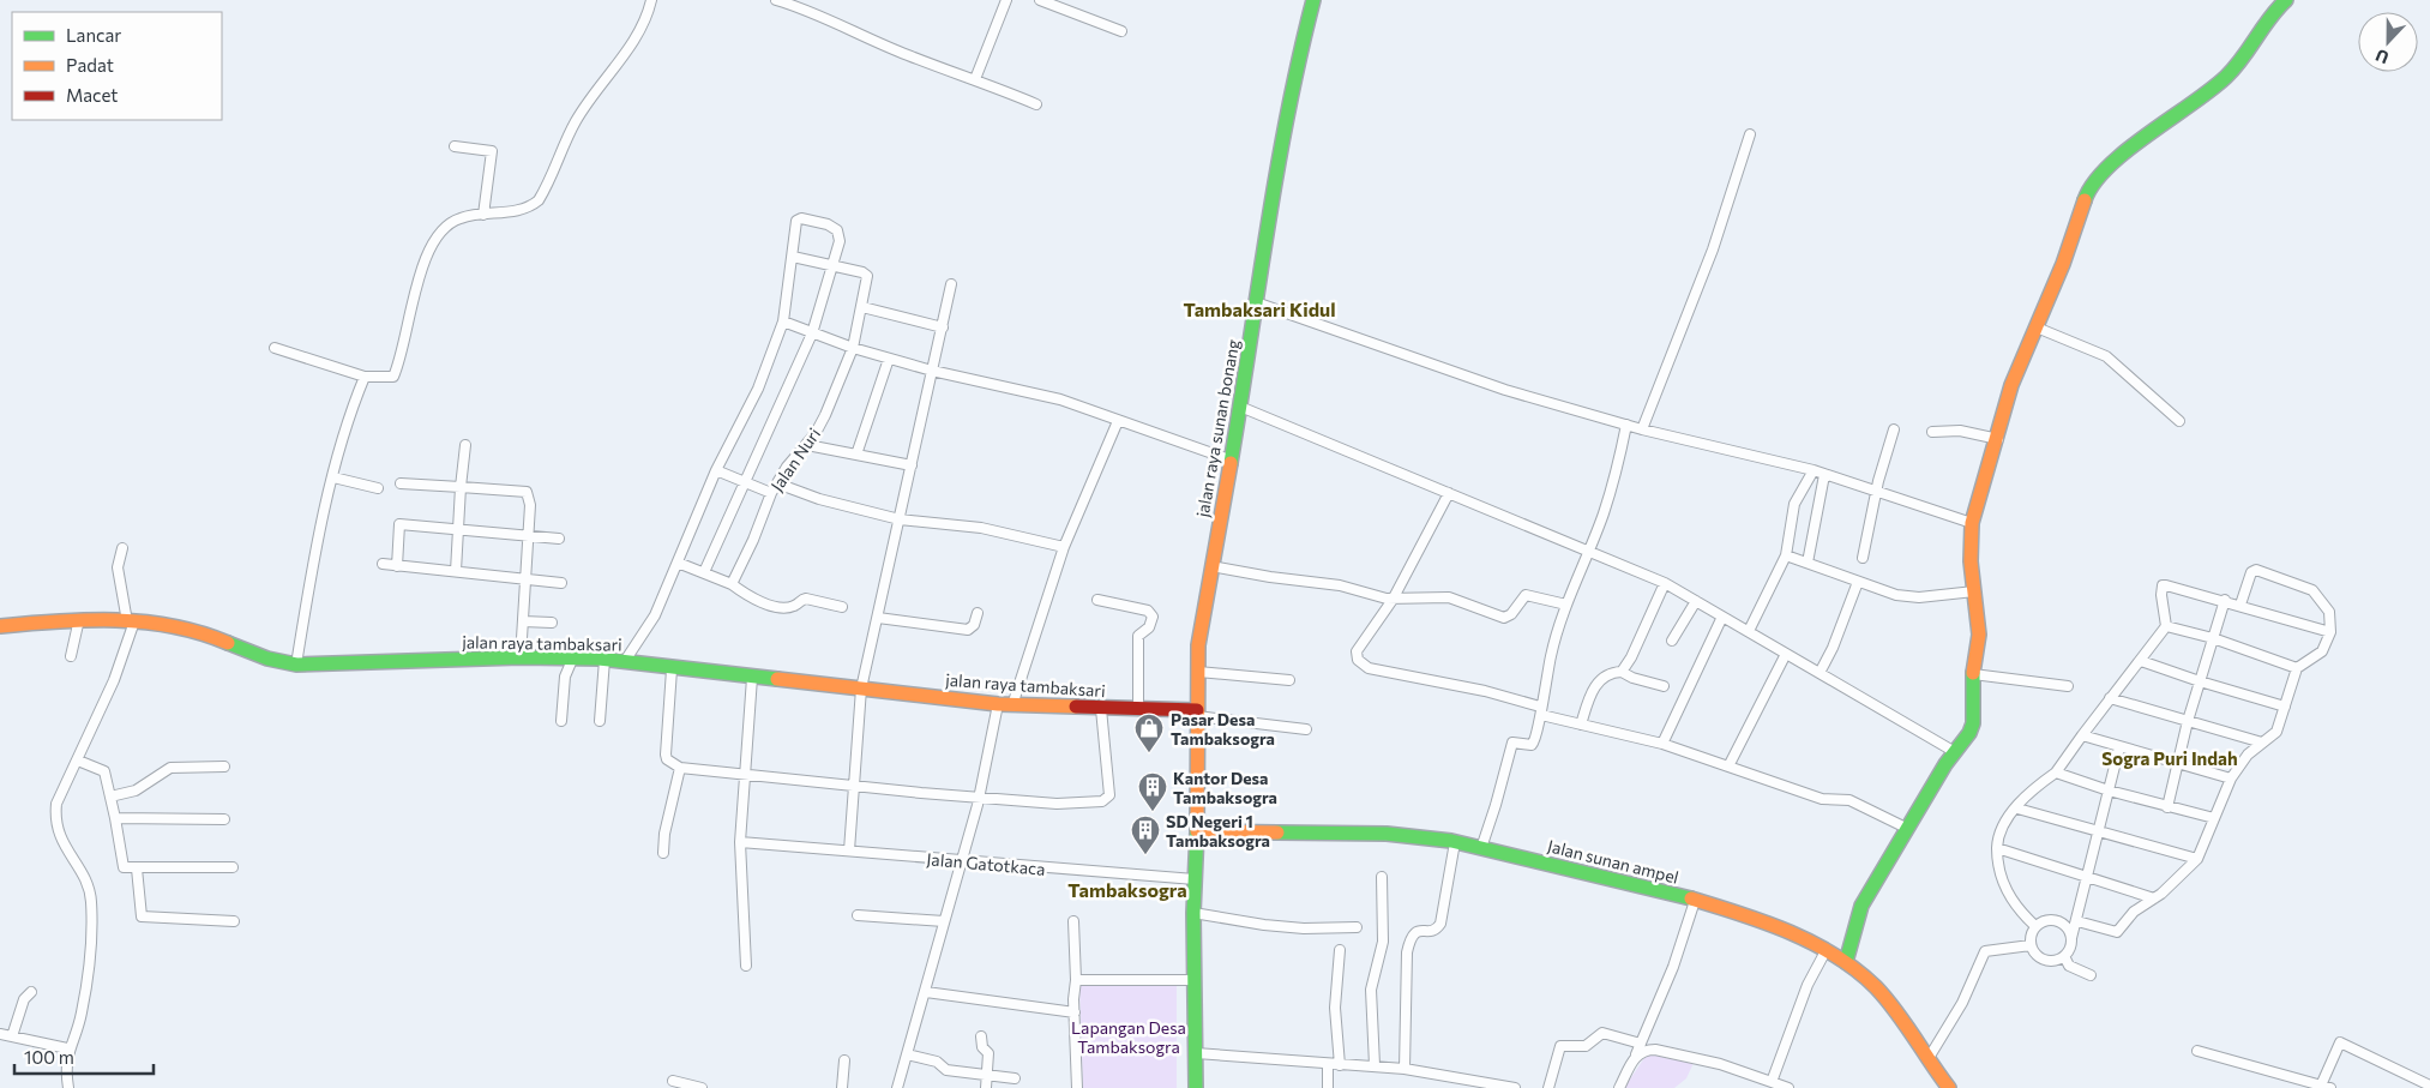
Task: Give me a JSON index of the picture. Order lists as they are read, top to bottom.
{
  "streets": {
    "street": [
      "jalan raya sunan bonang",
      "Jalan Nuri",
      "jalan raya tambaksari",
      "Jalan sunan ampel",
      "Jalan Gatotkaca"
    ]
  },
  "crossings": [
    ["jalan raya sunan bonang", "jalan raya tambaksari"],
    ["jalan raya sunan bonang", "Jalan sunan ampel"],
    ["jalan raya sunan bonang", "Jalan Gatotkaca"]
  ],
  "districts": ["Tambaksari Kidul", "Sogra Puri Indah", "Tambaksogra"],
  "parks": ["Lapangan Desa Tambaksogra"],
  "places": {
    "shop": ["Pasar Desa Tambaksogra"],
    "building": ["Kantor Desa Tambaksogra", "SD Negeri 1 Tambaksogra"]
  },
  "legend": ["Lancar", "Padat", "Macet"],
  "scale_bar": "100 m",
  "north": "bottom"
}
